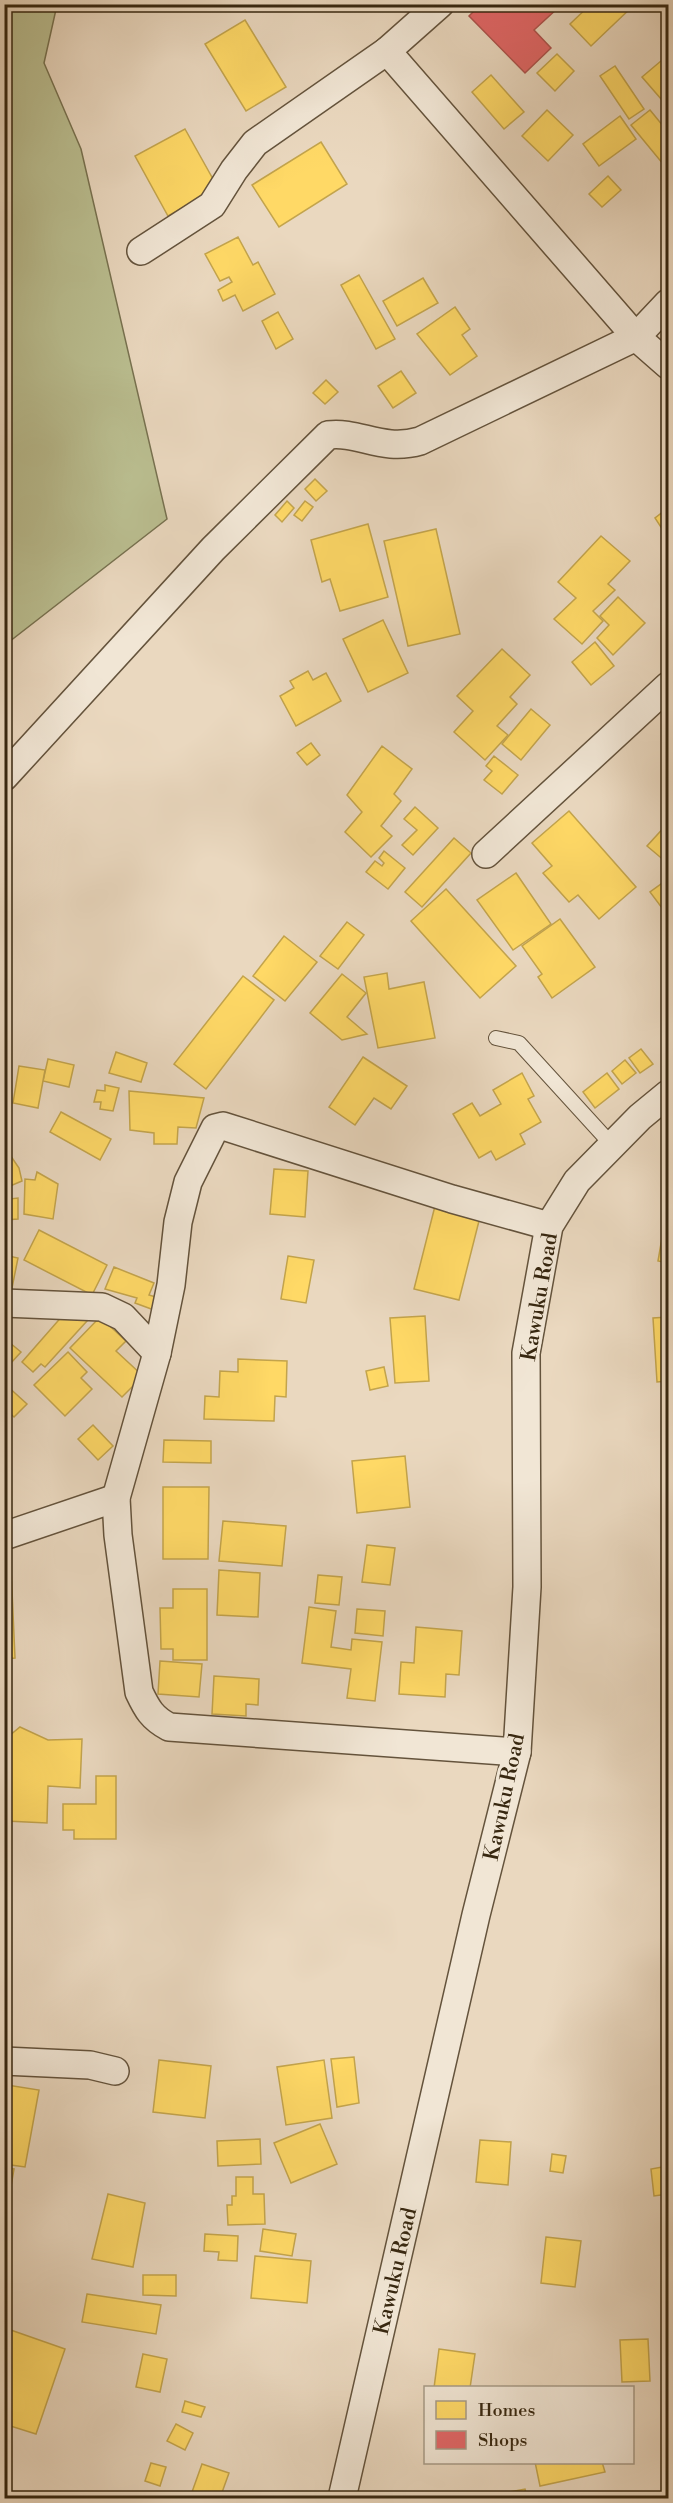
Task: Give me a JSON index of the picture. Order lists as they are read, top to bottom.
{
  "streets": {
    "street": ["Kawuku Road"]
  },
  "legend": ["Homes", "Shops"]
}
